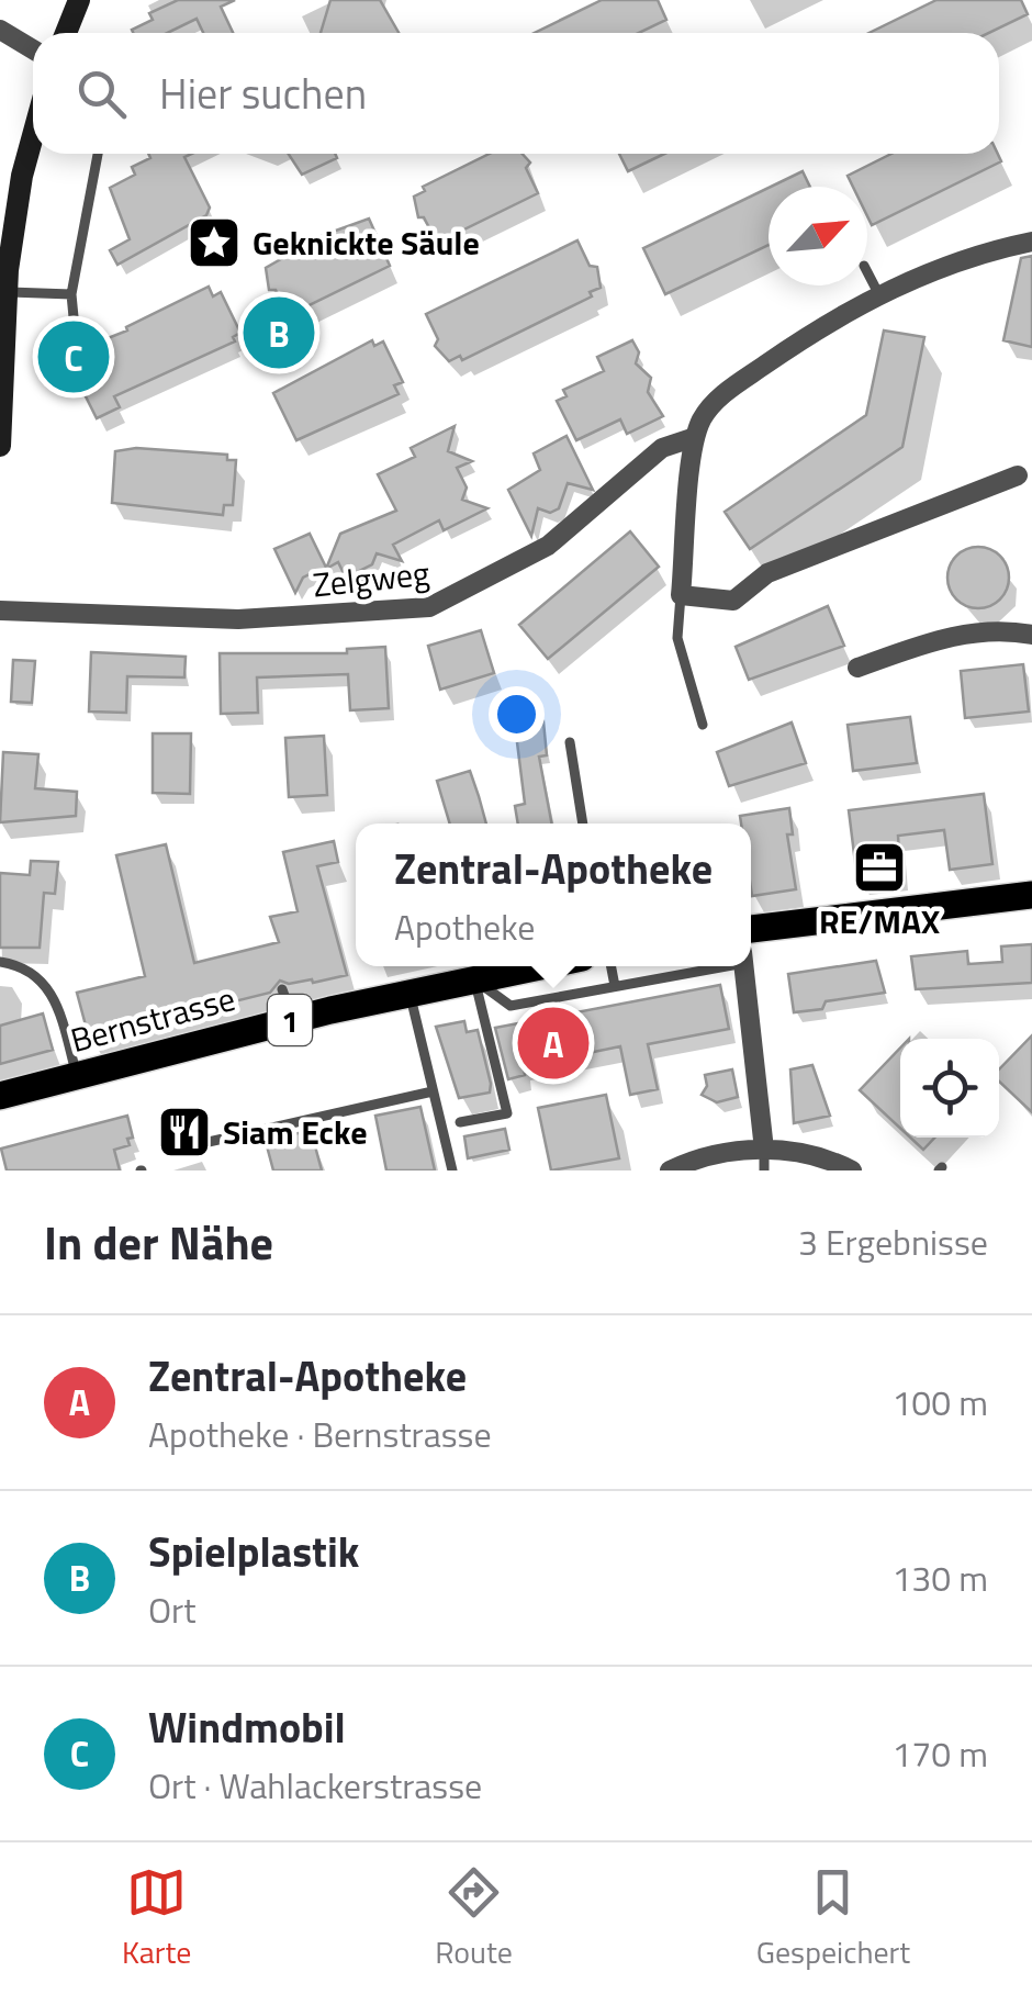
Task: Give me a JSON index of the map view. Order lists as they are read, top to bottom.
{
  "streets": {
    "main road": ["Bernstrasse", "1"],
    "street": ["Zelgweg"]
  },
  "places": {
    "place": ["Geknickte Säule"],
    "office": ["RE/MAX"],
    "restaurant": ["Siam Ecke"]
  },
  "north": "top right",
  "page": {
    "search": "Hier suchen",
    "pins": ["B", "C", "A"],
    "popup": ["Zentral-Apotheke", "Apotheke"],
    "heading": ["In der Nähe", "3 Ergebnisse"],
    "list": [
      {
        "mark": "A",
        "name": "Zentral-Apotheke",
        "note": "Apotheke · Bernstrasse",
        "value": "100 m"
      },
      {
        "mark": "B",
        "name": "Spielplastik",
        "note": "Ort",
        "value": "130 m"
      },
      {
        "mark": "C",
        "name": "Windmobil",
        "note": "Ort · Wahlackerstrasse",
        "value": "170 m"
      }
    ],
    "nav": ["Karte", "Route", "Gespeichert"]
  }
}
